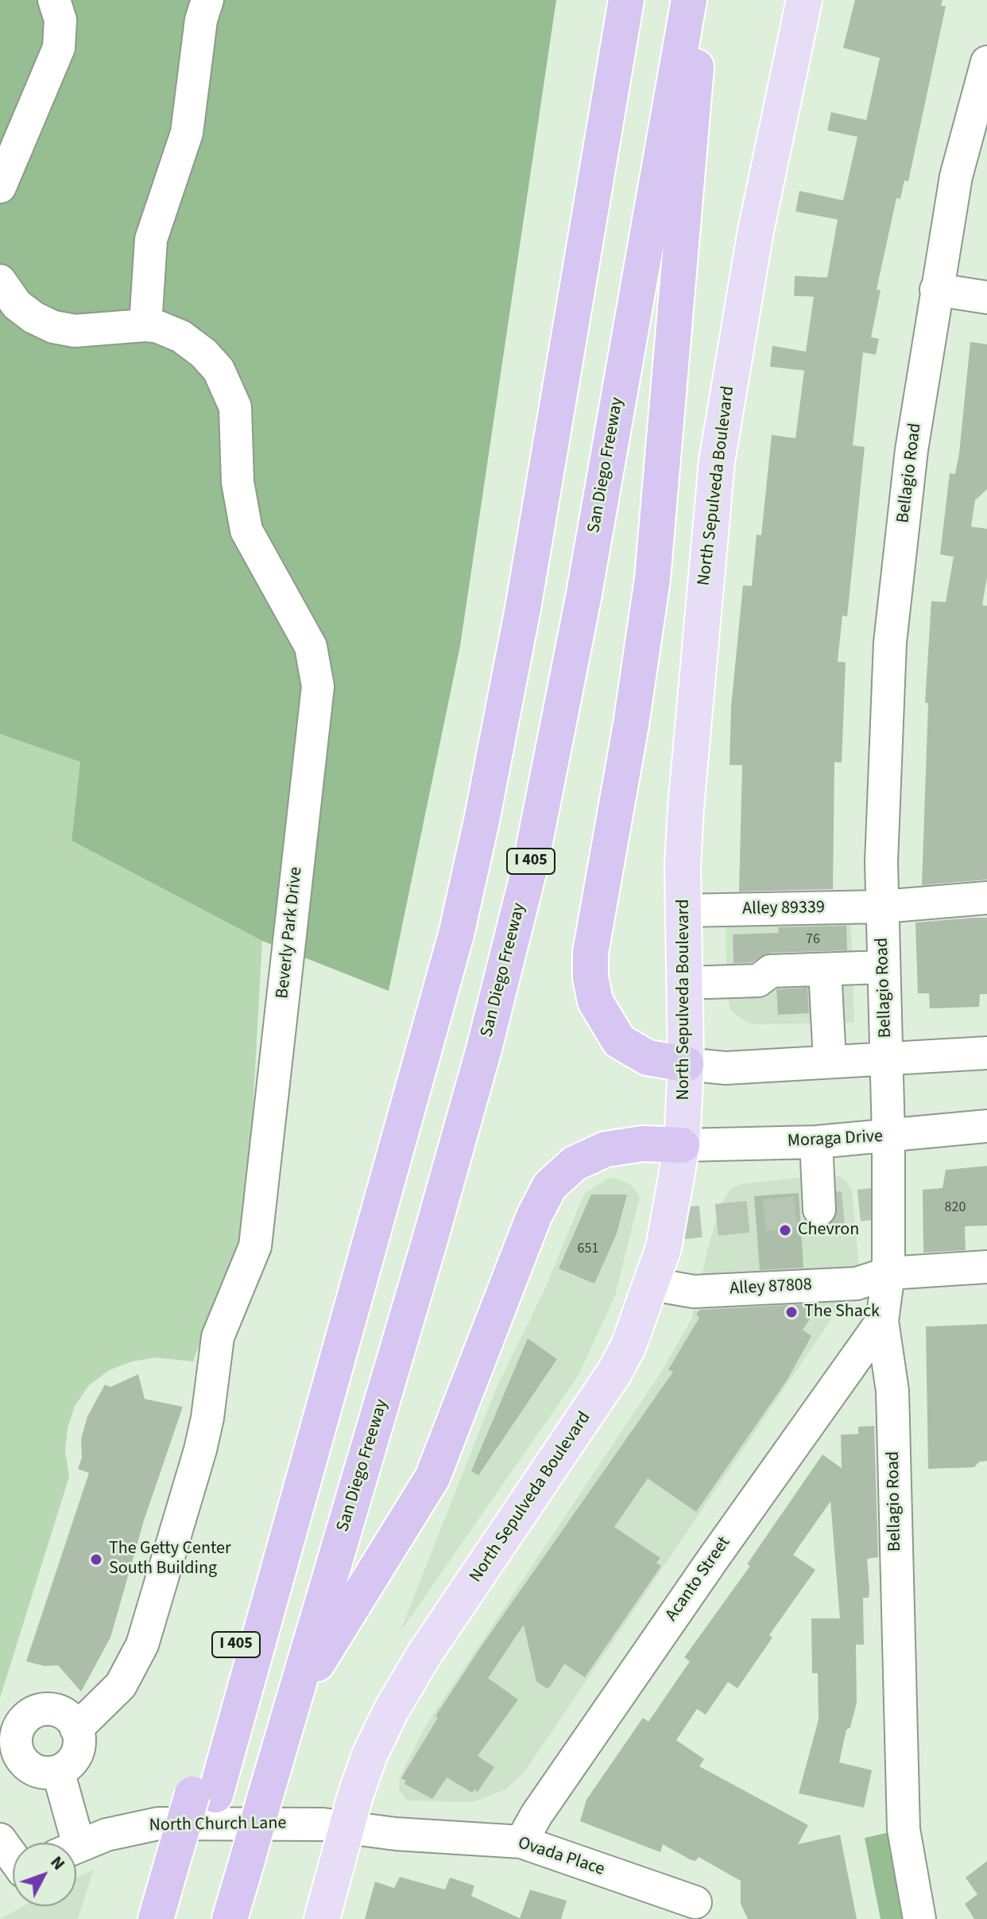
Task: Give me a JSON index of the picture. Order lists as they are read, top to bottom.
{
  "streets": {
    "highway": ["San Diego Freeway", "I 405"],
    "main road": ["North Sepulveda Boulevard"],
    "street": [
      "Bellagio Road",
      "Alley 89339",
      "Beverly Park Drive",
      "Moraga Drive",
      "Alley 87808",
      "Acanto Street",
      "North Church Lane",
      "Ovada Place"
    ]
  },
  "crossings": [
    ["Bellagio Road", "Alley 89339"],
    ["Bellagio Road", "Moraga Drive"],
    ["Bellagio Road", "Alley 87808"],
    ["Bellagio Road", "Acanto Street"],
    ["North Sepulveda Boulevard", "Alley 89339"],
    ["North Sepulveda Boulevard", "Moraga Drive"],
    ["North Sepulveda Boulevard", "Alley 87808"],
    ["North Sepulveda Boulevard", "North Church Lane"],
    ["North Sepulveda Boulevard", "Ovada Place"],
    ["Acanto Street", "Ovada Place"],
    ["North Church Lane", "Ovada Place"]
  ],
  "places": ["Chevron", "The Shack", "The Getty Center South Building"],
  "house_numbers": ["76", "820", "651"],
  "north": "top right"
}
